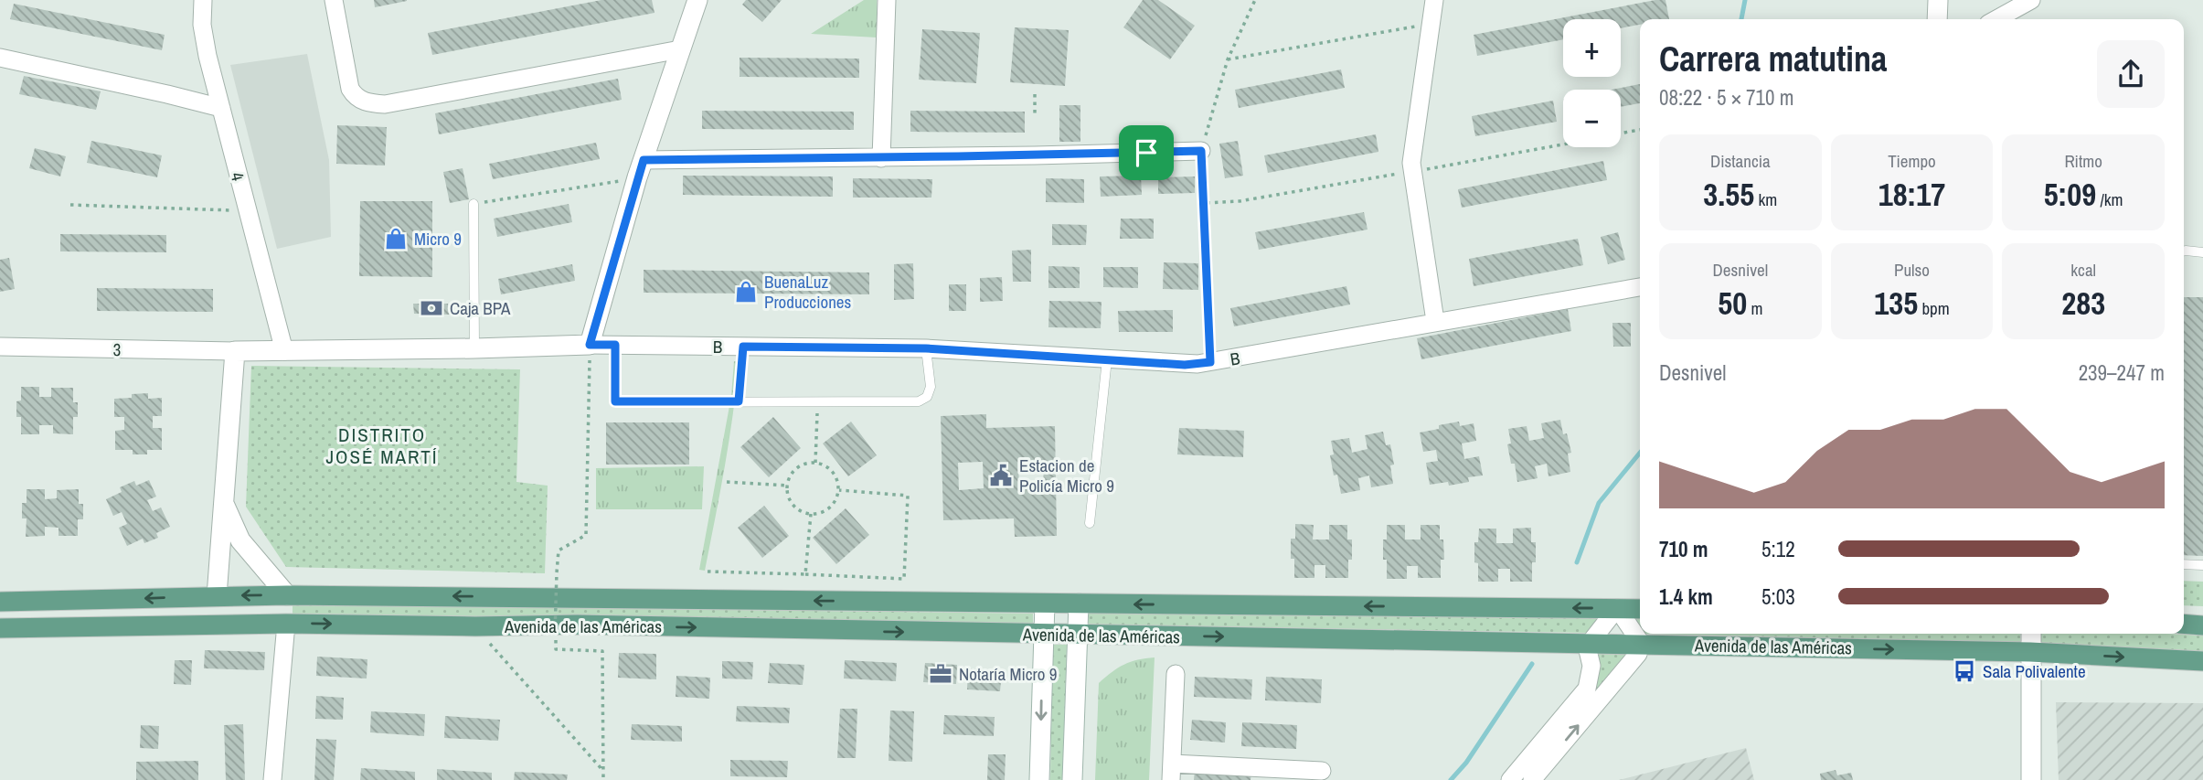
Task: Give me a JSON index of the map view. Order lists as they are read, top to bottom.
{
  "streets": {
    "main road": ["Avenida de las Américas"],
    "street": ["4", "B", "3"]
  },
  "districts": ["DISTRITO JOSÉ MARTÍ"],
  "places": {
    "shop": ["Micro 9", "BuenaLuz Producciones"],
    "bank": ["Caja BPA"],
    "public building": ["Estacion de Policía Micro 9"],
    "bus stop": ["Sala Polivalente"],
    "office": ["Notaría Micro 9"]
  },
  "page": {
    "map_buttons": ["+", "−"],
    "heading": ["Carrera matutina", "08:22 · 5 × 710 m"],
    "stats": [
      ["Distancia", "3.55 km"],
      ["Tiempo", "18:17"],
      ["Ritmo", "5:09 /km"],
      ["Desnivel", "50 m"],
      ["Pulso", "135 bpm"],
      ["kcal", "283"]
    ],
    "chart": ["Desnivel", "239–247 m"],
    "list": [
      {
        "name": "710 m",
        "note": "5:12"
      },
      {
        "name": "1.4 km",
        "note": "5:03"
      }
    ]
  }
}
